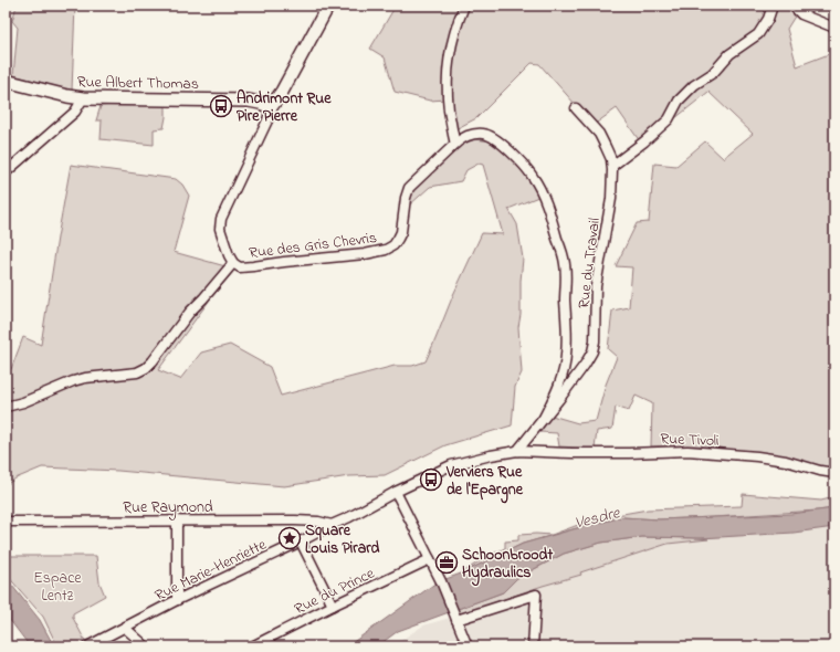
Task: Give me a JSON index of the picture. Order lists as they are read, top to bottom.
{
  "streets": {
    "street": [
      "Rue Albert Thomas",
      "Rue des Gris Chevris",
      "Rue du Travail",
      "Rue Tivoli",
      "Rue Raymond",
      "Rue Marie-Henriette",
      "Rue du Prince"
    ]
  },
  "crossings": [
    ["Rue des Gris Chevris", "Rue du Travail"],
    ["Rue Tivoli", "Rue Marie-Henriette"],
    ["Rue Raymond", "Rue Marie-Henriette"]
  ],
  "water": ["Vesdre"],
  "parks": ["Espace Lentz"],
  "places": {
    "bus stop": ["Andrimont Rue Pire Pierre", "Verviers Rue de l'Epargne"],
    "place": ["Square Louis Pirard"],
    "office": ["Schoonbroodt Hydraulics"]
  }
}
